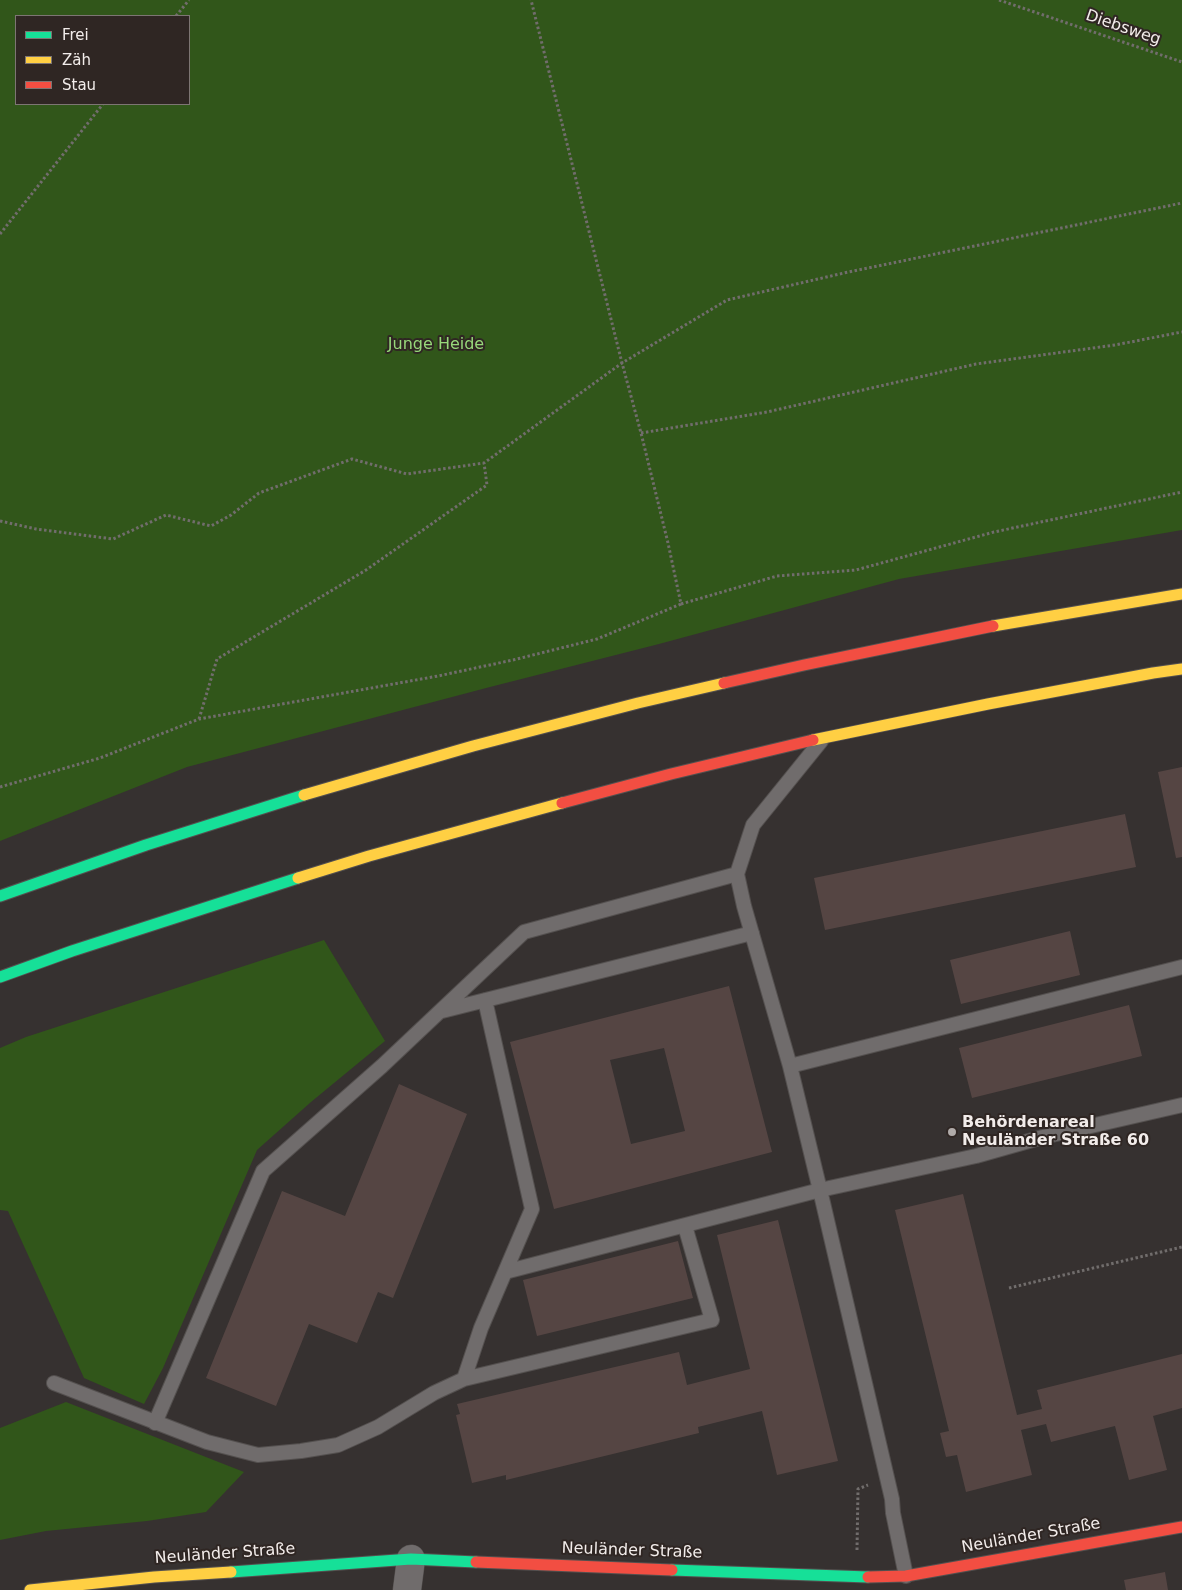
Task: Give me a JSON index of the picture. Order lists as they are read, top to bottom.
{
  "streets": {
    "main road": ["Neuländer Straße"],
    "path": ["Diebsweg"]
  },
  "parks": ["Junge Heide"],
  "places": ["Behördenareal Neuländer Straße 60"],
  "legend": ["Frei", "Zäh", "Stau"]
}
